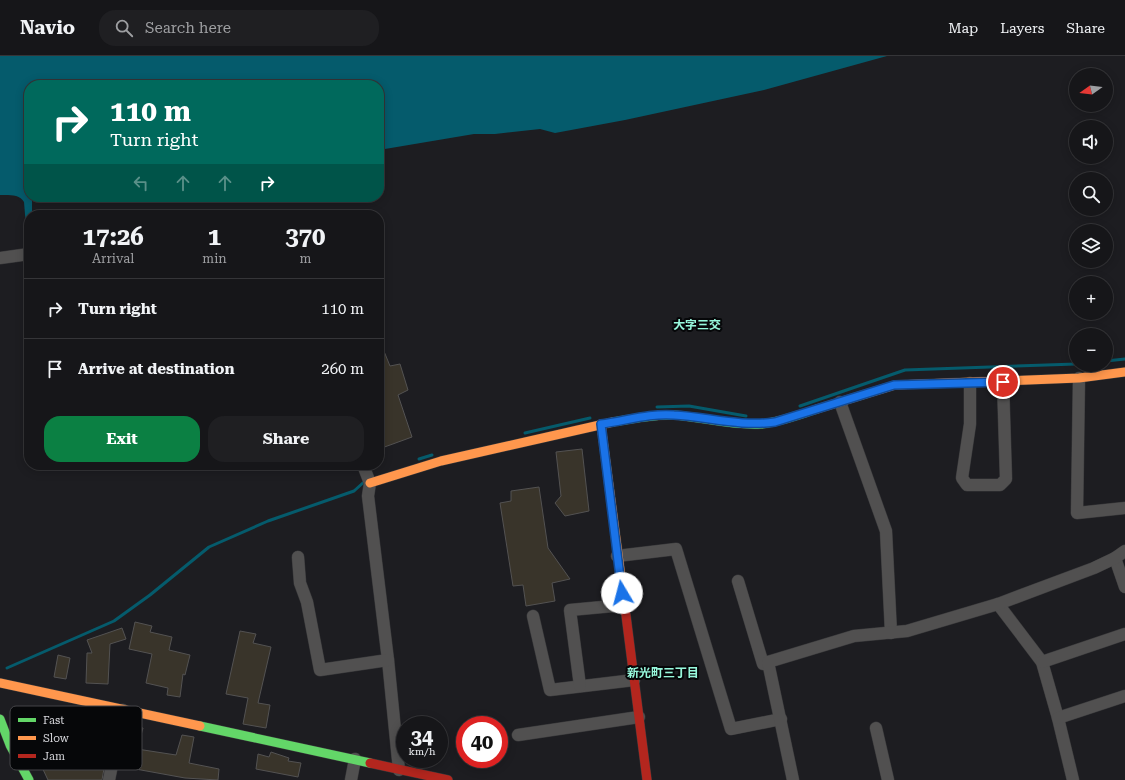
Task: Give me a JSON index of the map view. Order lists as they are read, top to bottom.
{
  "districts": ["大字三交", "新光町三丁目"],
  "legend": ["Fast", "Slow", "Jam"],
  "north": "left",
  "page": {
    "header": "Navio",
    "search": "Search here",
    "nav": ["Map", "Layers", "Share"],
    "map_buttons": ["+", "−"],
    "turn": ["110 m", "Turn right"],
    "eta": [
      "17:26",
      "Arrival",
      "1",
      "min",
      "370",
      "m"
    ],
    "list": [
      {
        "name": "Turn right",
        "value": "110 m"
      },
      {
        "name": "Arrive at destination",
        "value": "260 m"
      }
    ],
    "buttons": ["Exit", "Share"],
    "speed": "34 km/h",
    "limit": "40"
  }
}
